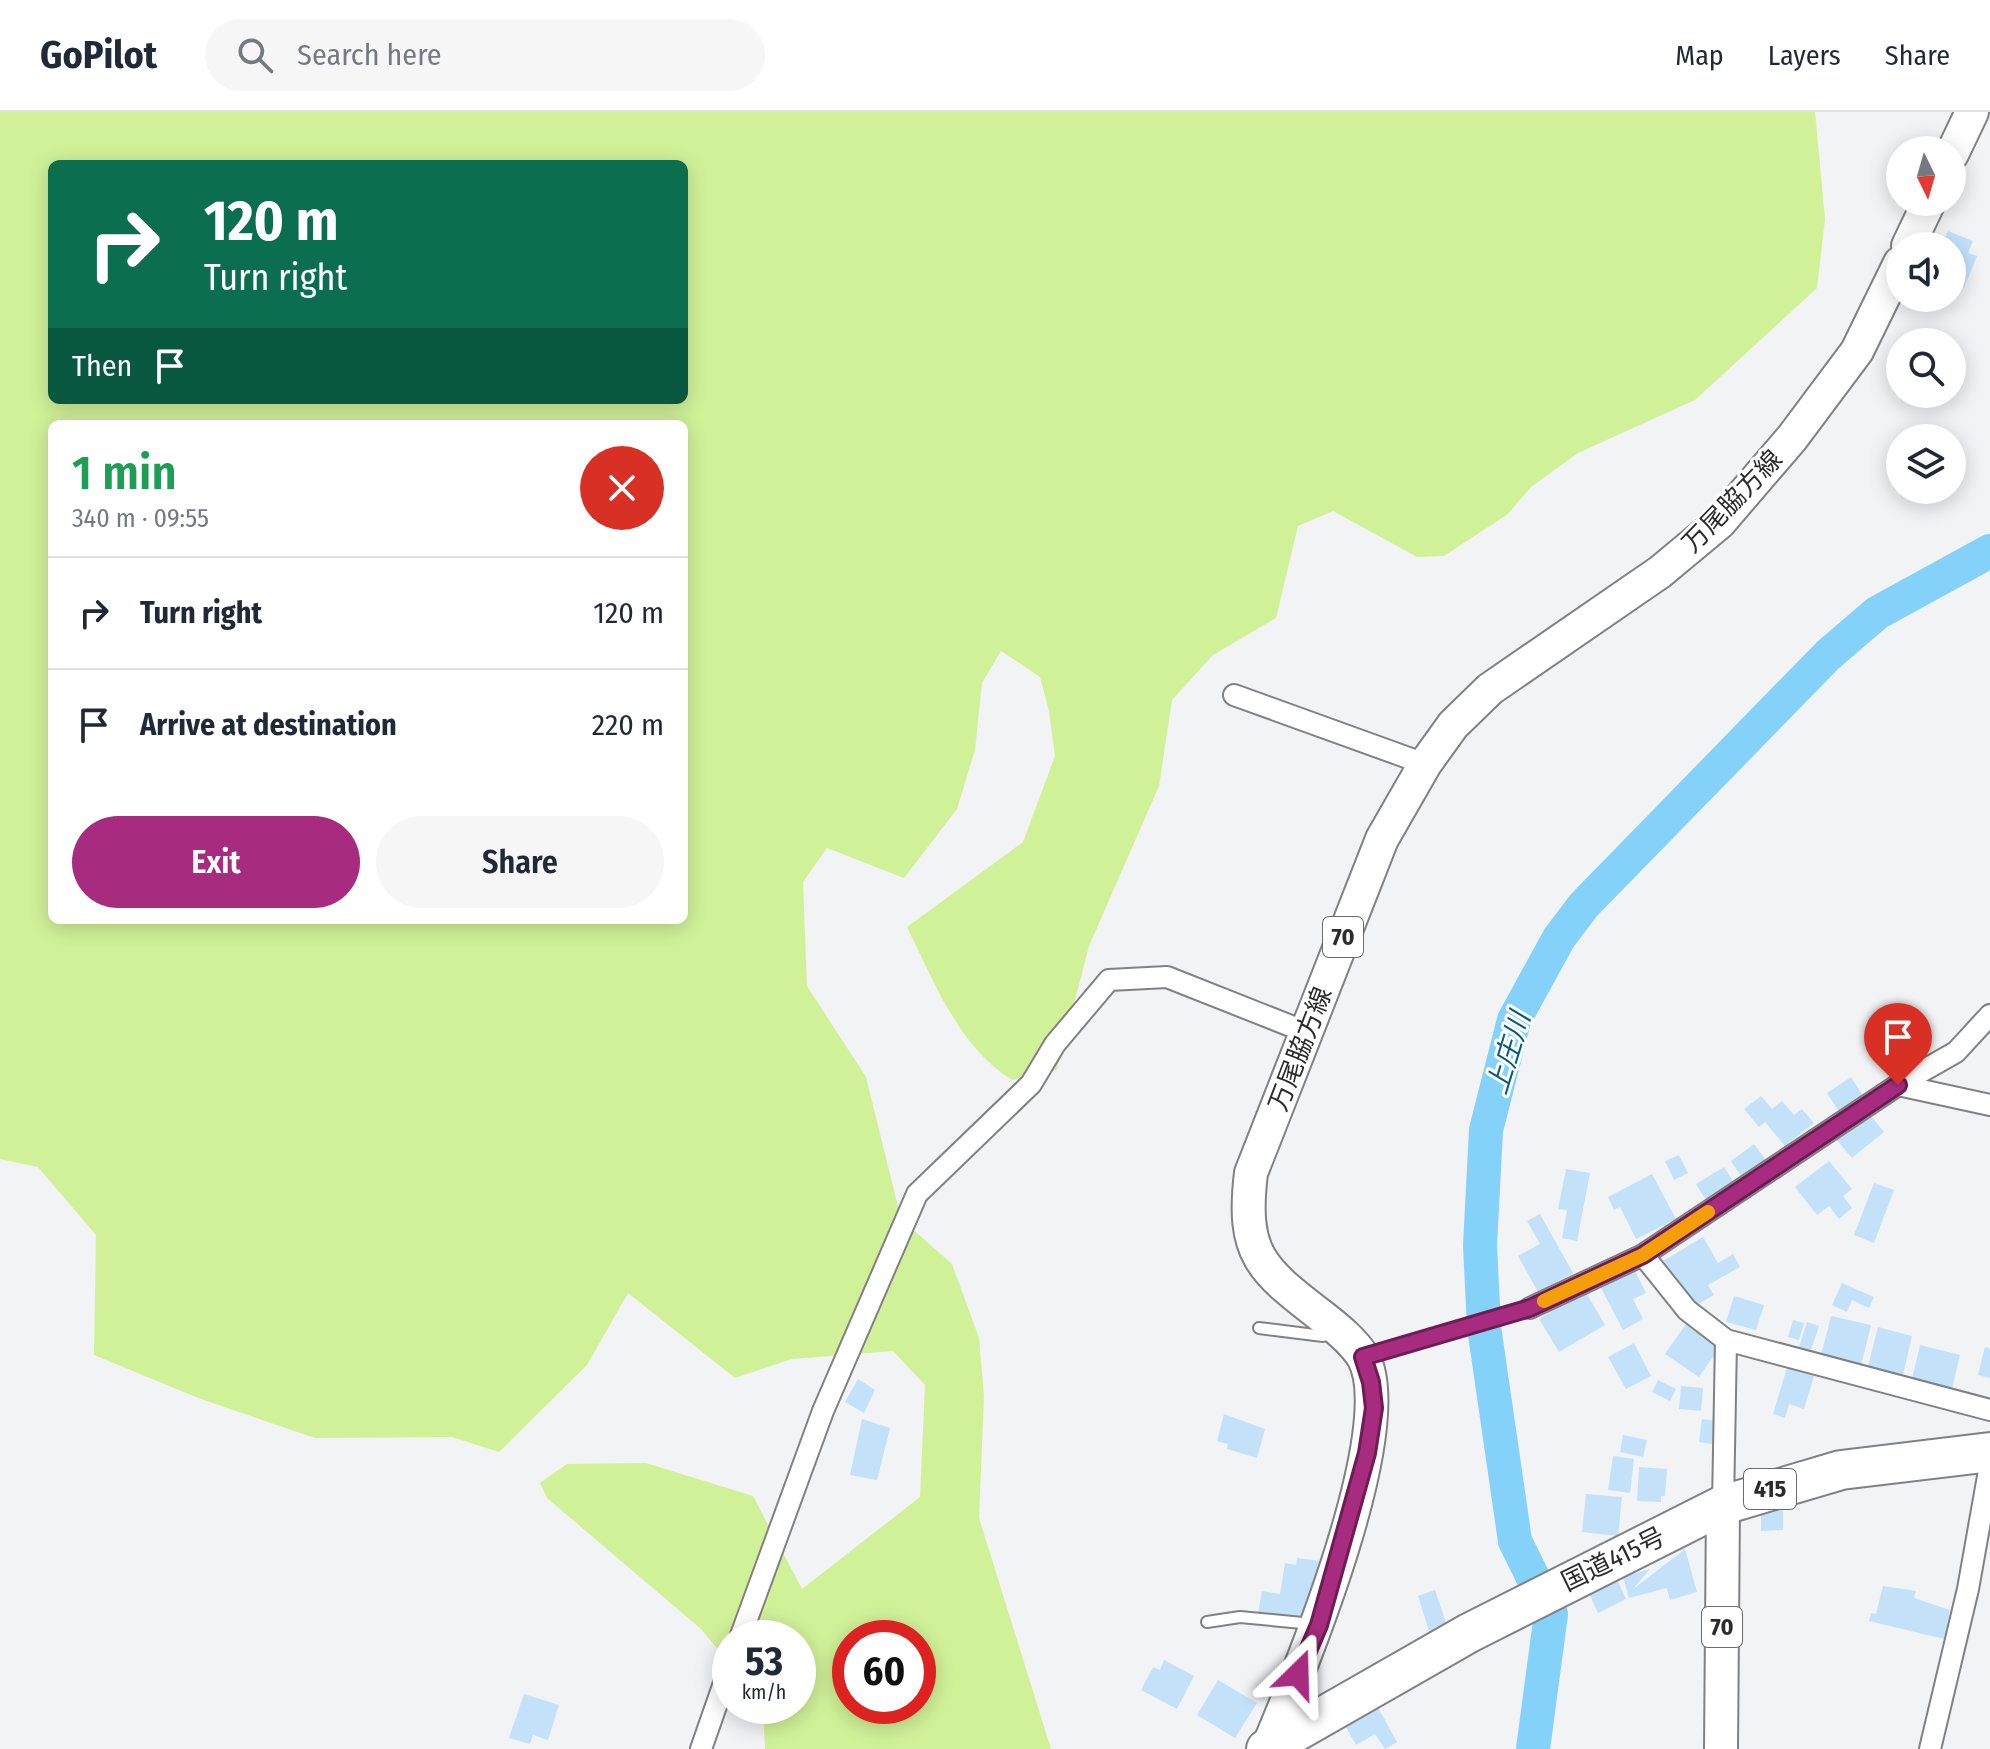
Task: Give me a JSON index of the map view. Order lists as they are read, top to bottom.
{
  "streets": {
    "highway": ["415", "国道415号"],
    "main road": ["万尾脇方線", "70"]
  },
  "crossings": [
    ["万尾脇方線", "国道415号"],
    ["70", "国道415号"]
  ],
  "water": ["上庄川"],
  "north": "bottom",
  "page": {
    "header": "GoPilot",
    "search": "Search here",
    "nav": ["Map", "Layers", "Share"],
    "turn": ["120 m", "Turn right"],
    "then": "Then",
    "heading": ["1 min", "340 m · 09:55"],
    "list": [
      {
        "name": "Turn right",
        "value": "120 m"
      },
      {
        "name": "Arrive at destination",
        "value": "220 m"
      }
    ],
    "buttons": ["Exit", "Share"],
    "speed": "53 km/h",
    "limit": "60"
  }
}
